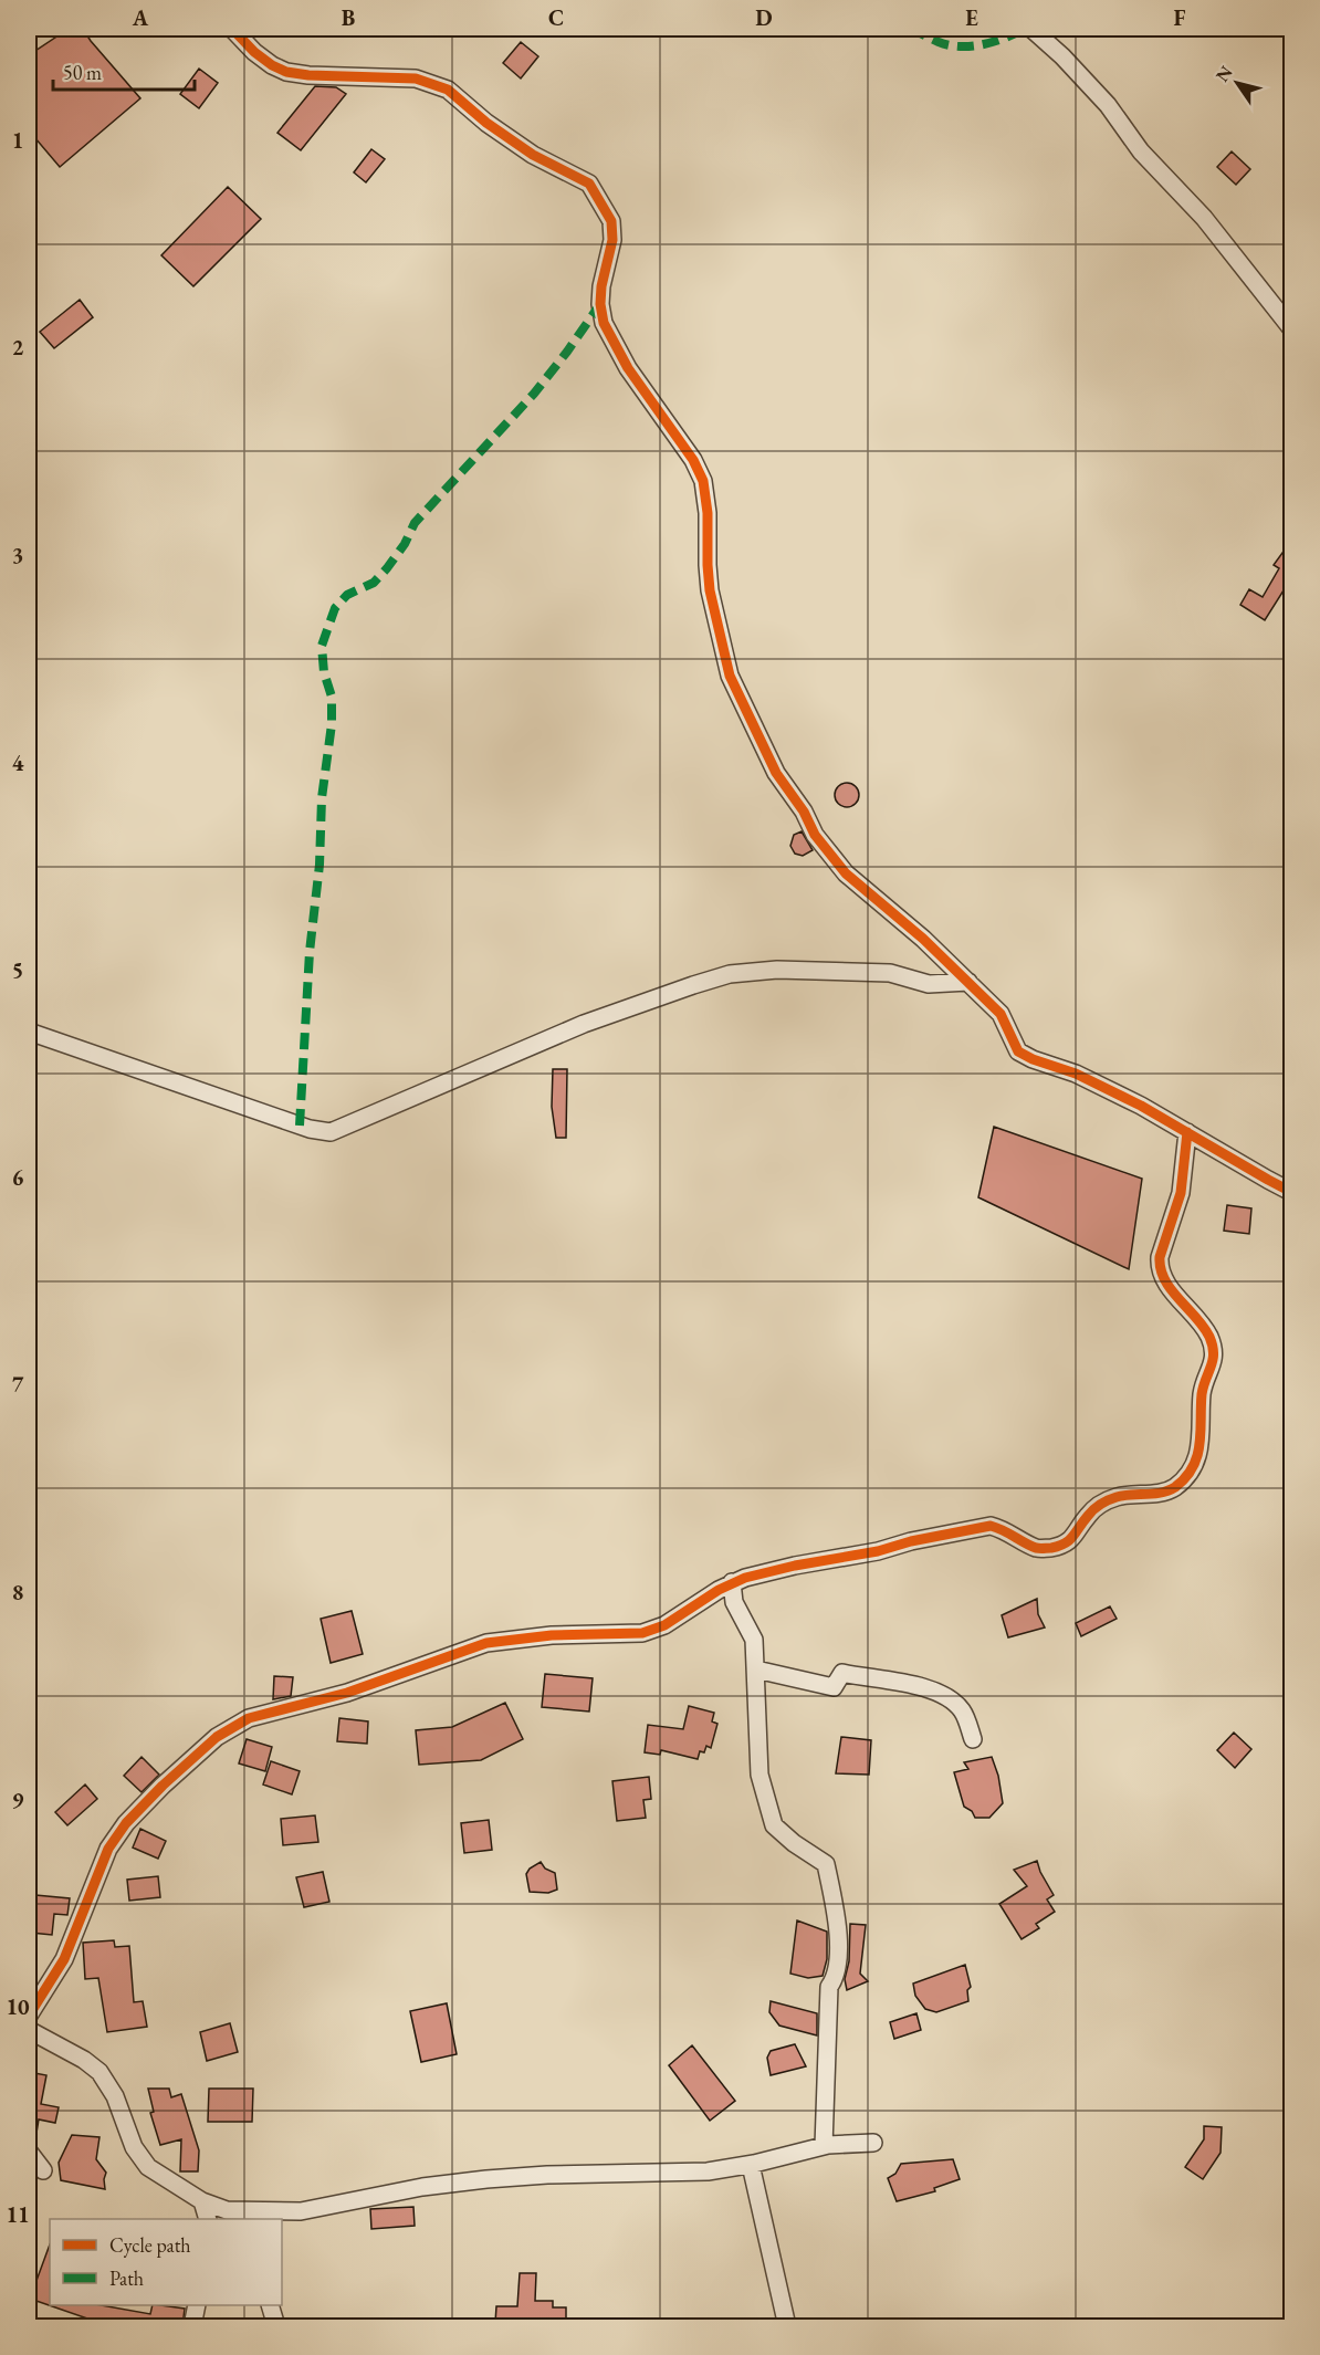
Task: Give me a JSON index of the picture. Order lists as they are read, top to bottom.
{
  "legend": ["Cycle path", "Path"],
  "scale_bar": "50 m",
  "north": "top left",
  "grid": {
    "columns": [
      "A",
      "B",
      "C",
      "D",
      "E",
      "F"
    ],
    "rows": [
      "1",
      "2",
      "3",
      "4",
      "5",
      "6",
      "7",
      "8",
      "9",
      "10",
      "11"
    ]
  }
}
